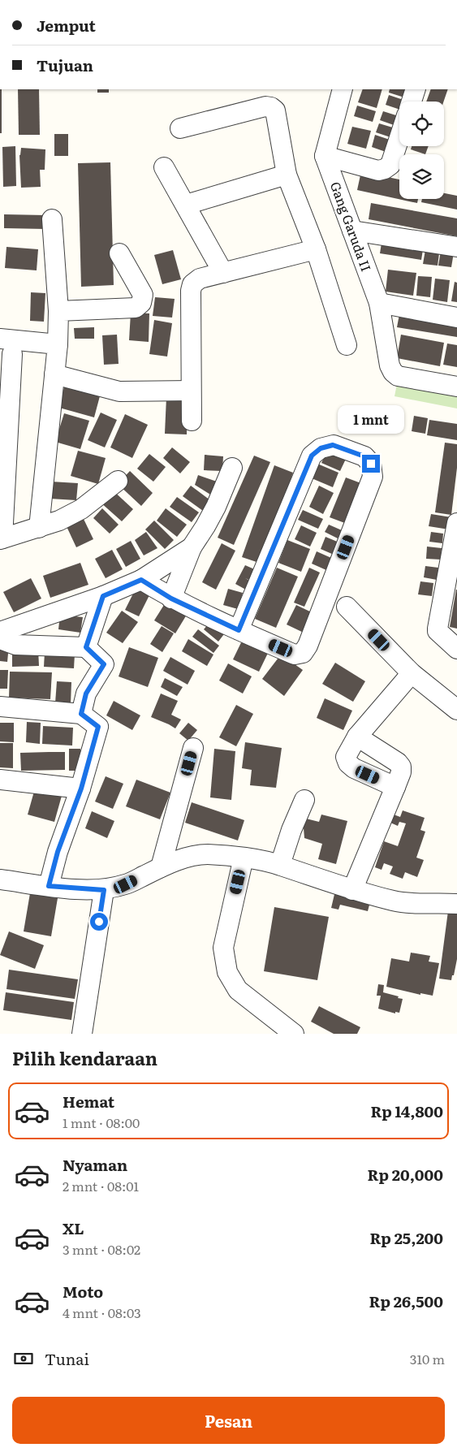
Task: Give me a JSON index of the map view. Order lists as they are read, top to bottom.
{
  "streets": {
    "street": ["Gang Garuda II"]
  },
  "page": {
    "banner": ["Jemput", "Tujuan"],
    "bubble": "1 mnt",
    "heading": "Pilih kendaraan",
    "list": [
      {
        "name": "Hemat",
        "note": "1 mnt · 08:00",
        "value": "Rp 14,800"
      },
      {
        "name": "Nyaman",
        "note": "2 mnt · 08:01",
        "value": "Rp 20,000"
      },
      {
        "name": "XL",
        "note": "3 mnt · 08:02",
        "value": "Rp 25,200"
      },
      {
        "name": "Moto",
        "note": "4 mnt · 08:03",
        "value": "Rp 26,500"
      }
    ],
    "pay": ["Tunai", "310 m"],
    "buttons": "Pesan"
  }
}
